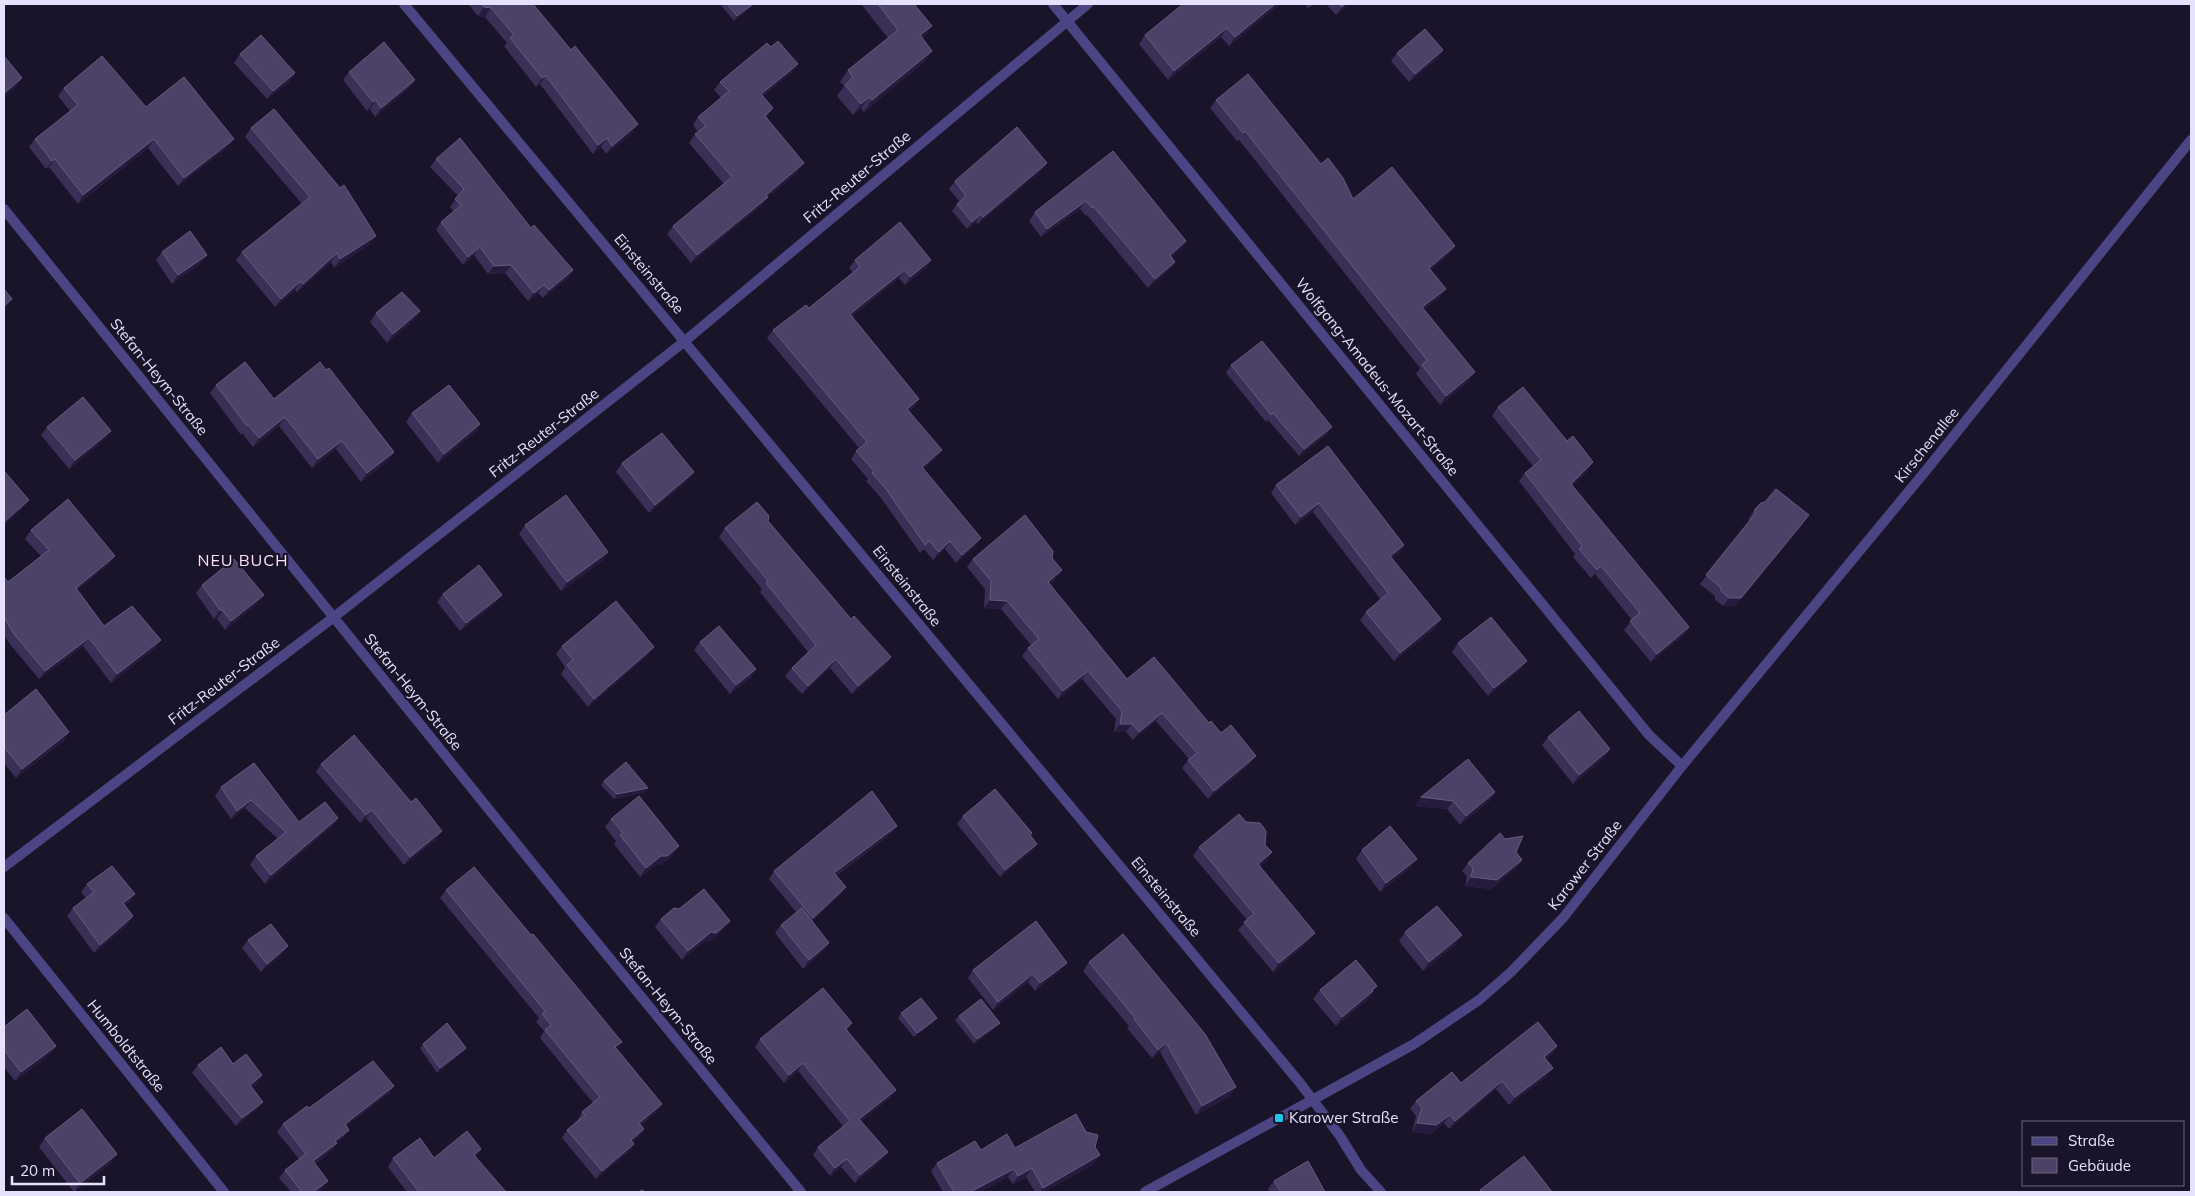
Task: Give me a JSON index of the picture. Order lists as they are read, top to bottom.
{
  "streets": {
    "street": [
      "Fritz-Reuter-Straße",
      "Einsteinstraße",
      "Stefan-Heym-Straße",
      "Wolfgang-Amadeus-Mozart-Straße",
      "Kirschenallee",
      "Karower Straße",
      "Humboldtstraße"
    ]
  },
  "crossings": [
    ["Fritz-Reuter-Straße", "Einsteinstraße"],
    ["Fritz-Reuter-Straße", "Stefan-Heym-Straße"],
    ["Fritz-Reuter-Straße", "Wolfgang-Amadeus-Mozart-Straße"],
    ["Einsteinstraße", "Karower Straße"],
    ["Wolfgang-Amadeus-Mozart-Straße", "Kirschenallee"],
    ["Wolfgang-Amadeus-Mozart-Straße", "Karower Straße"],
    ["Kirschenallee", "Karower Straße"]
  ],
  "districts": ["NEU BUCH"],
  "places": {
    "transit": ["Karower Straße"]
  },
  "legend": ["Straße", "Gebäude"],
  "scale_bar": "20 m"
}
